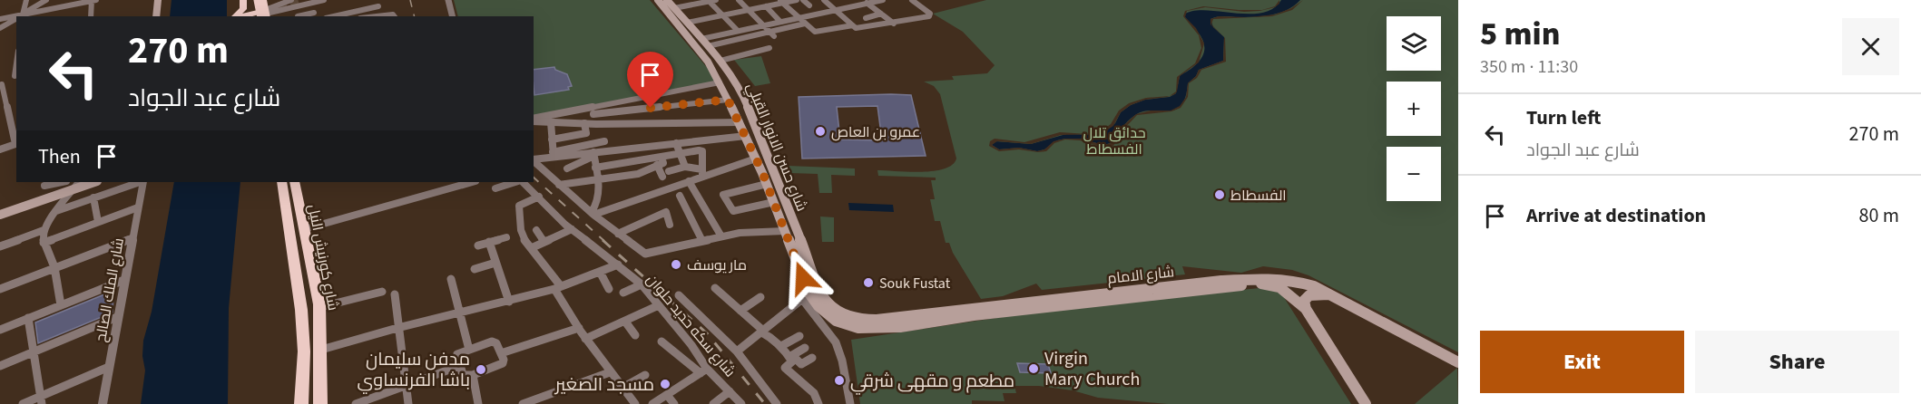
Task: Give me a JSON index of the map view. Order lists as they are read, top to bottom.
{
  "streets": {
    "highway": ["شارع كورنيش النيل"],
    "main road": ["شارع حسن الانوار القبلي", "شارع الامام"],
    "street": ["شارع الملك الصالح", "شارع سكه حديد حلوان"]
  },
  "crossings": [
    ["شارع حسن الانوار القبلي", "شارع الامام"]
  ],
  "parks": ["حدائق تلال الفسطاط"],
  "places": [
    "عمرو بن العاص",
    "الفسطاط",
    "مار يوسف",
    "Souk Fustat",
    "Virgin Mary Church",
    "مدفن سليمان باشا الفرنساوي",
    "مطعم و مقهى شرقي",
    "مسجد الصغير"
  ],
  "page": {
    "heading": ["5 min", "350 m · 11:30"],
    "map_buttons": ["+", "−"],
    "turn": ["270 m", "شارع عبد الجواد"],
    "list": [
      {
        "name": "Turn left",
        "note": "شارع عبد الجواد",
        "value": "270 m"
      },
      {
        "name": "Arrive at destination",
        "value": "80 m"
      }
    ],
    "then": "Then",
    "buttons": ["Exit", "Share"]
  }
}
